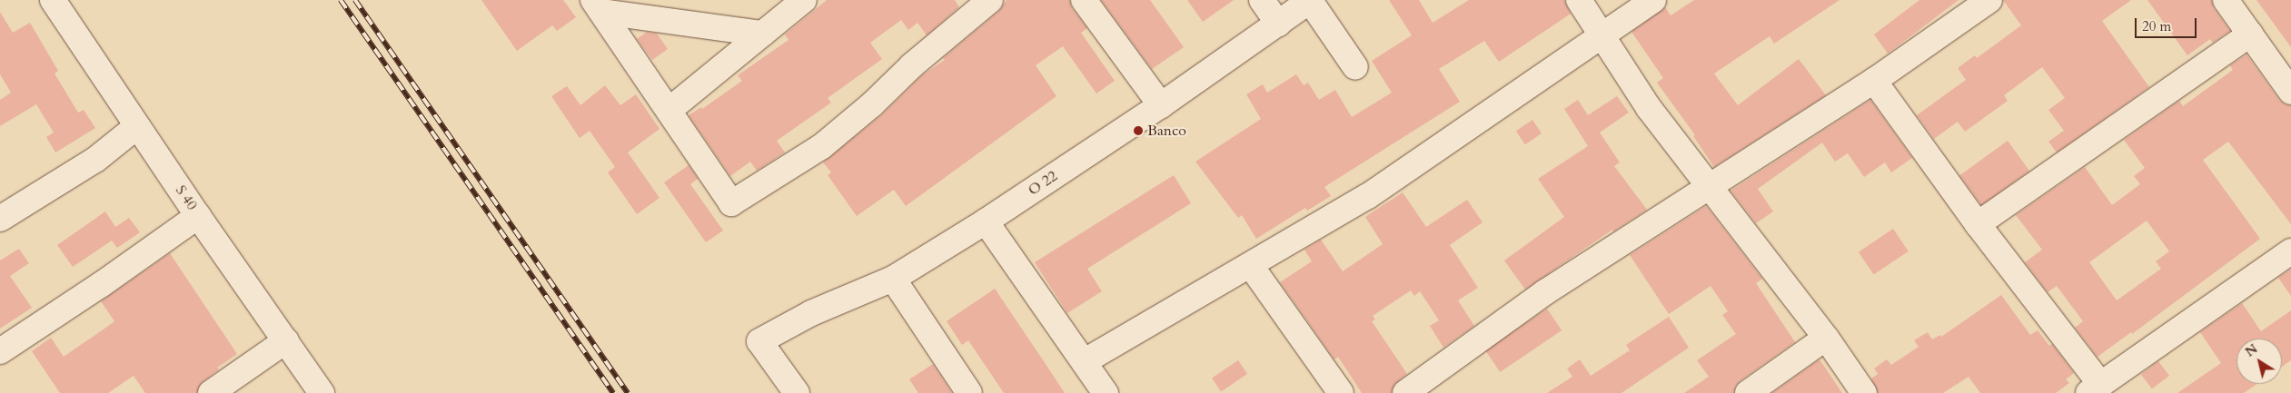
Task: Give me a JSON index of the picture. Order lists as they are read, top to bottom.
{
  "streets": {
    "street": ["O 22", "S 40"]
  },
  "places": ["Banco"],
  "scale_bar": "20 m",
  "north": "top left"
}
